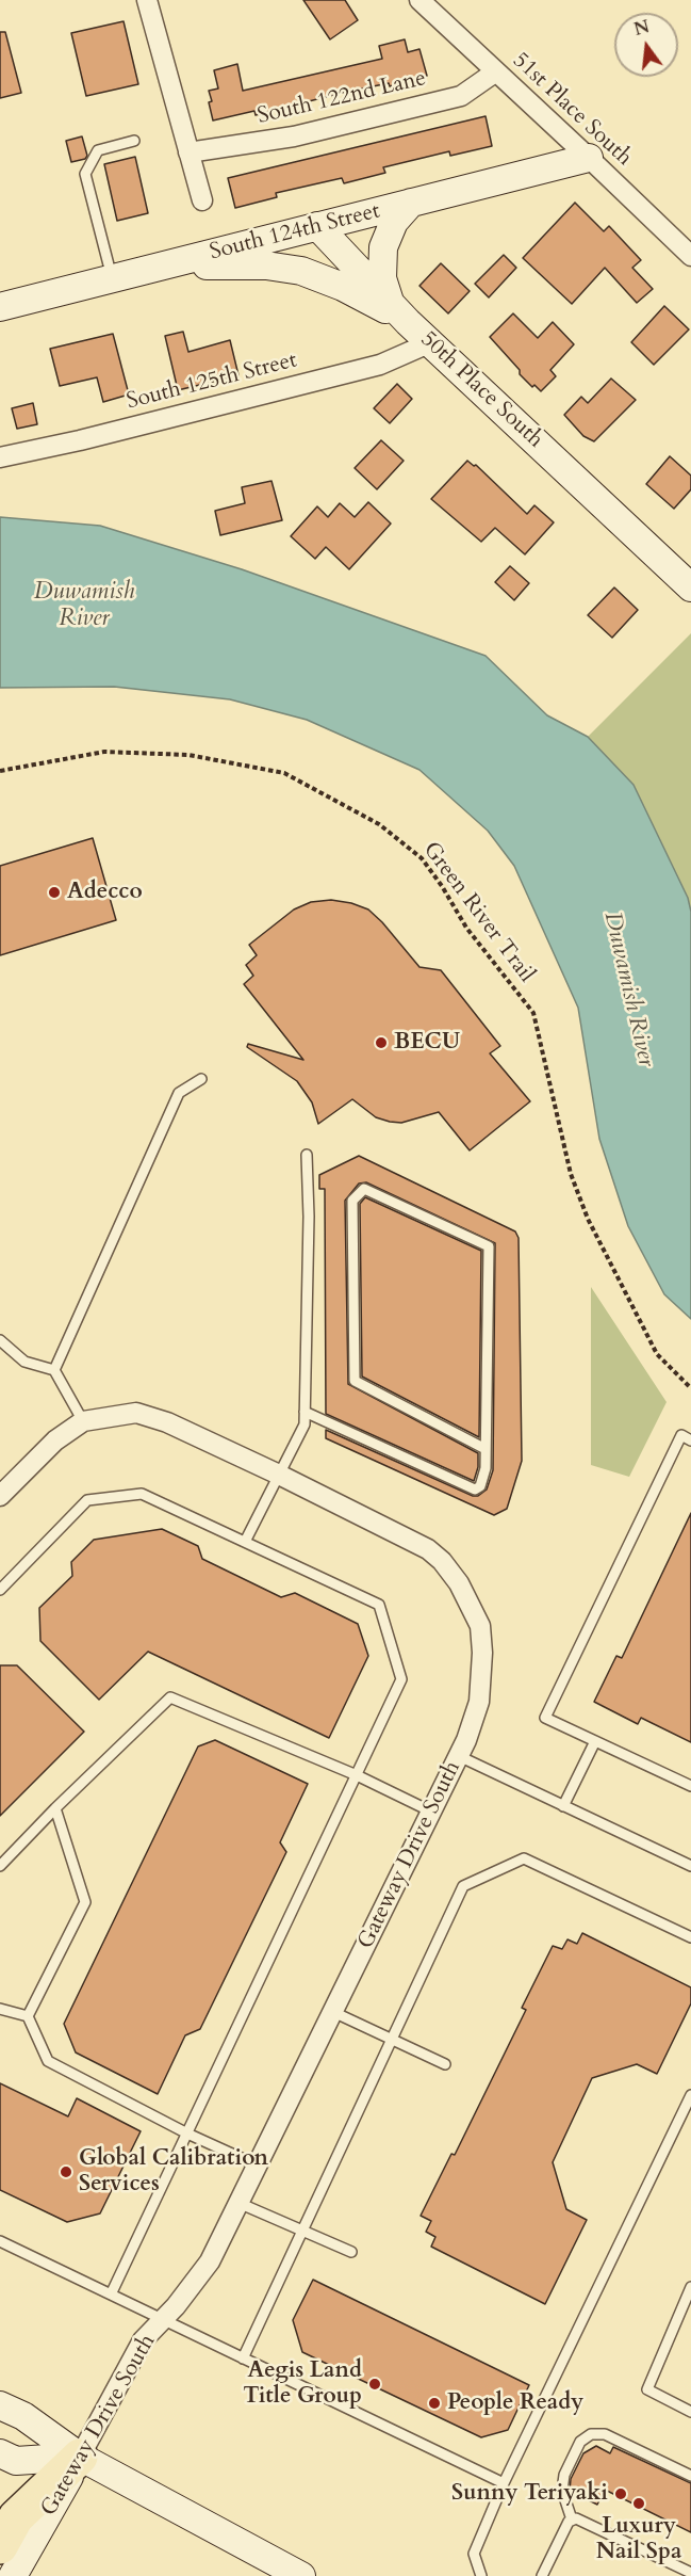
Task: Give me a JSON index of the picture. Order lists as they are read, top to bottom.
{
  "streets": {
    "street": [
      "South 122nd Lane",
      "51st Place South",
      "South 124th Street",
      "South 125th Street",
      "50th Place South",
      "Gateway Drive South"
    ],
    "path": ["Green River Trail"]
  },
  "crossings": [
    ["South 122nd Lane", "51st Place South"],
    ["51st Place South", "South 124th Street"],
    ["South 124th Street", "50th Place South"],
    ["South 125th Street", "50th Place South"]
  ],
  "water": ["Duwamish River"],
  "places": [
    "Adecco",
    "BECU",
    "Global Calibration Services",
    "Aegis Land Title Group",
    "People Ready",
    "Sunny Teriyaki",
    "Luxury Nail Spa"
  ],
  "north": "top"
}
